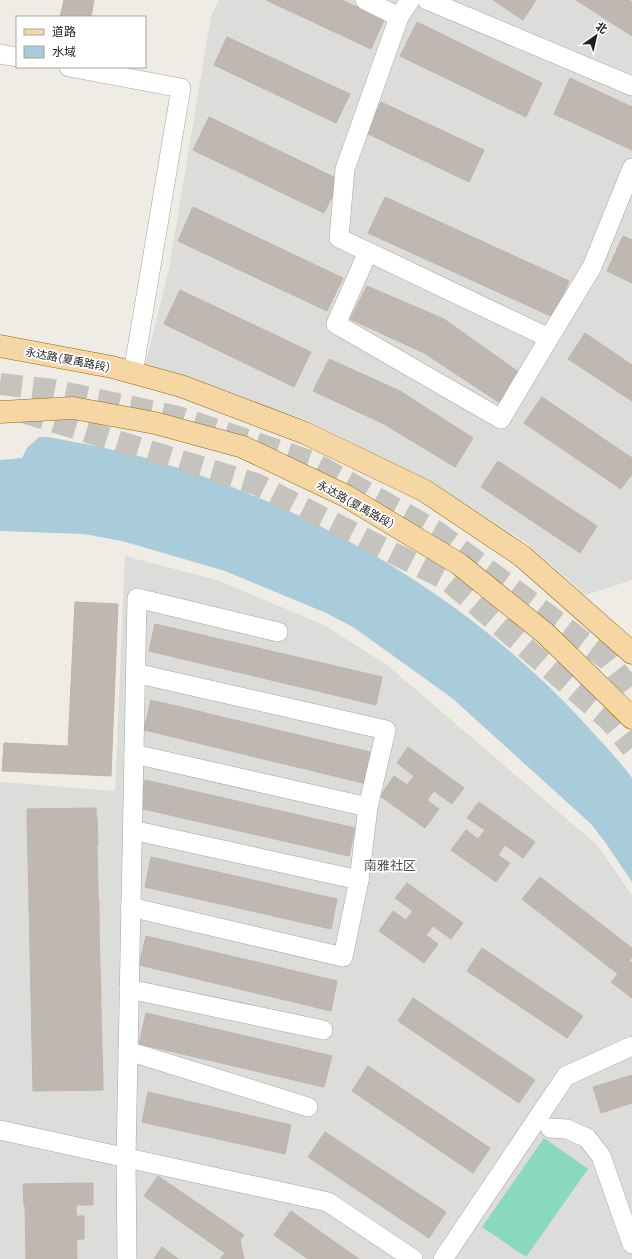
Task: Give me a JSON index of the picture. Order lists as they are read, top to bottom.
{
  "streets": {
    "main road": ["永达路(夏禹路段)"]
  },
  "districts": ["南雅社区"],
  "legend": ["道路", "水域"],
  "north": "top right"
}
